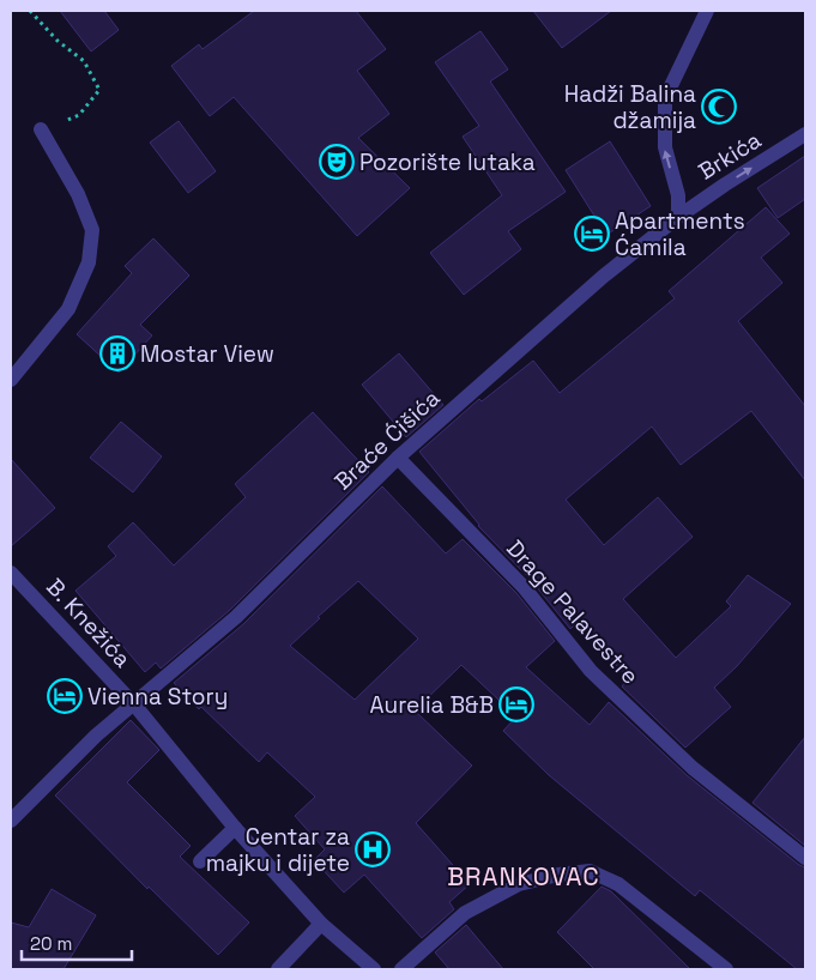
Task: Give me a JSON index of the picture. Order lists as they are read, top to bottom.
{
  "streets": {
    "street": [
      "Brkića",
      "Braće Ćišića",
      "Drage Palavestre",
      "B. Knežića"
    ]
  },
  "crossings": [
    ["Brkića", "Braće Ćišića"],
    ["Braće Ćišića", "Drage Palavestre"],
    ["Braće Ćišića", "B. Knežića"]
  ],
  "one_way": ["Brkića"],
  "districts": ["BRANKOVAC"],
  "places": {
    "mosque": ["Hadži Balina džamija"],
    "theatre": ["Pozorište lutaka"],
    "hotel": ["Apartments Ćamila", "Vienna Story", "Aurelia B&B"],
    "building": ["Mostar View"],
    "hospital": ["Centar za majku i dijete"]
  },
  "scale_bar": "20 m"
}
